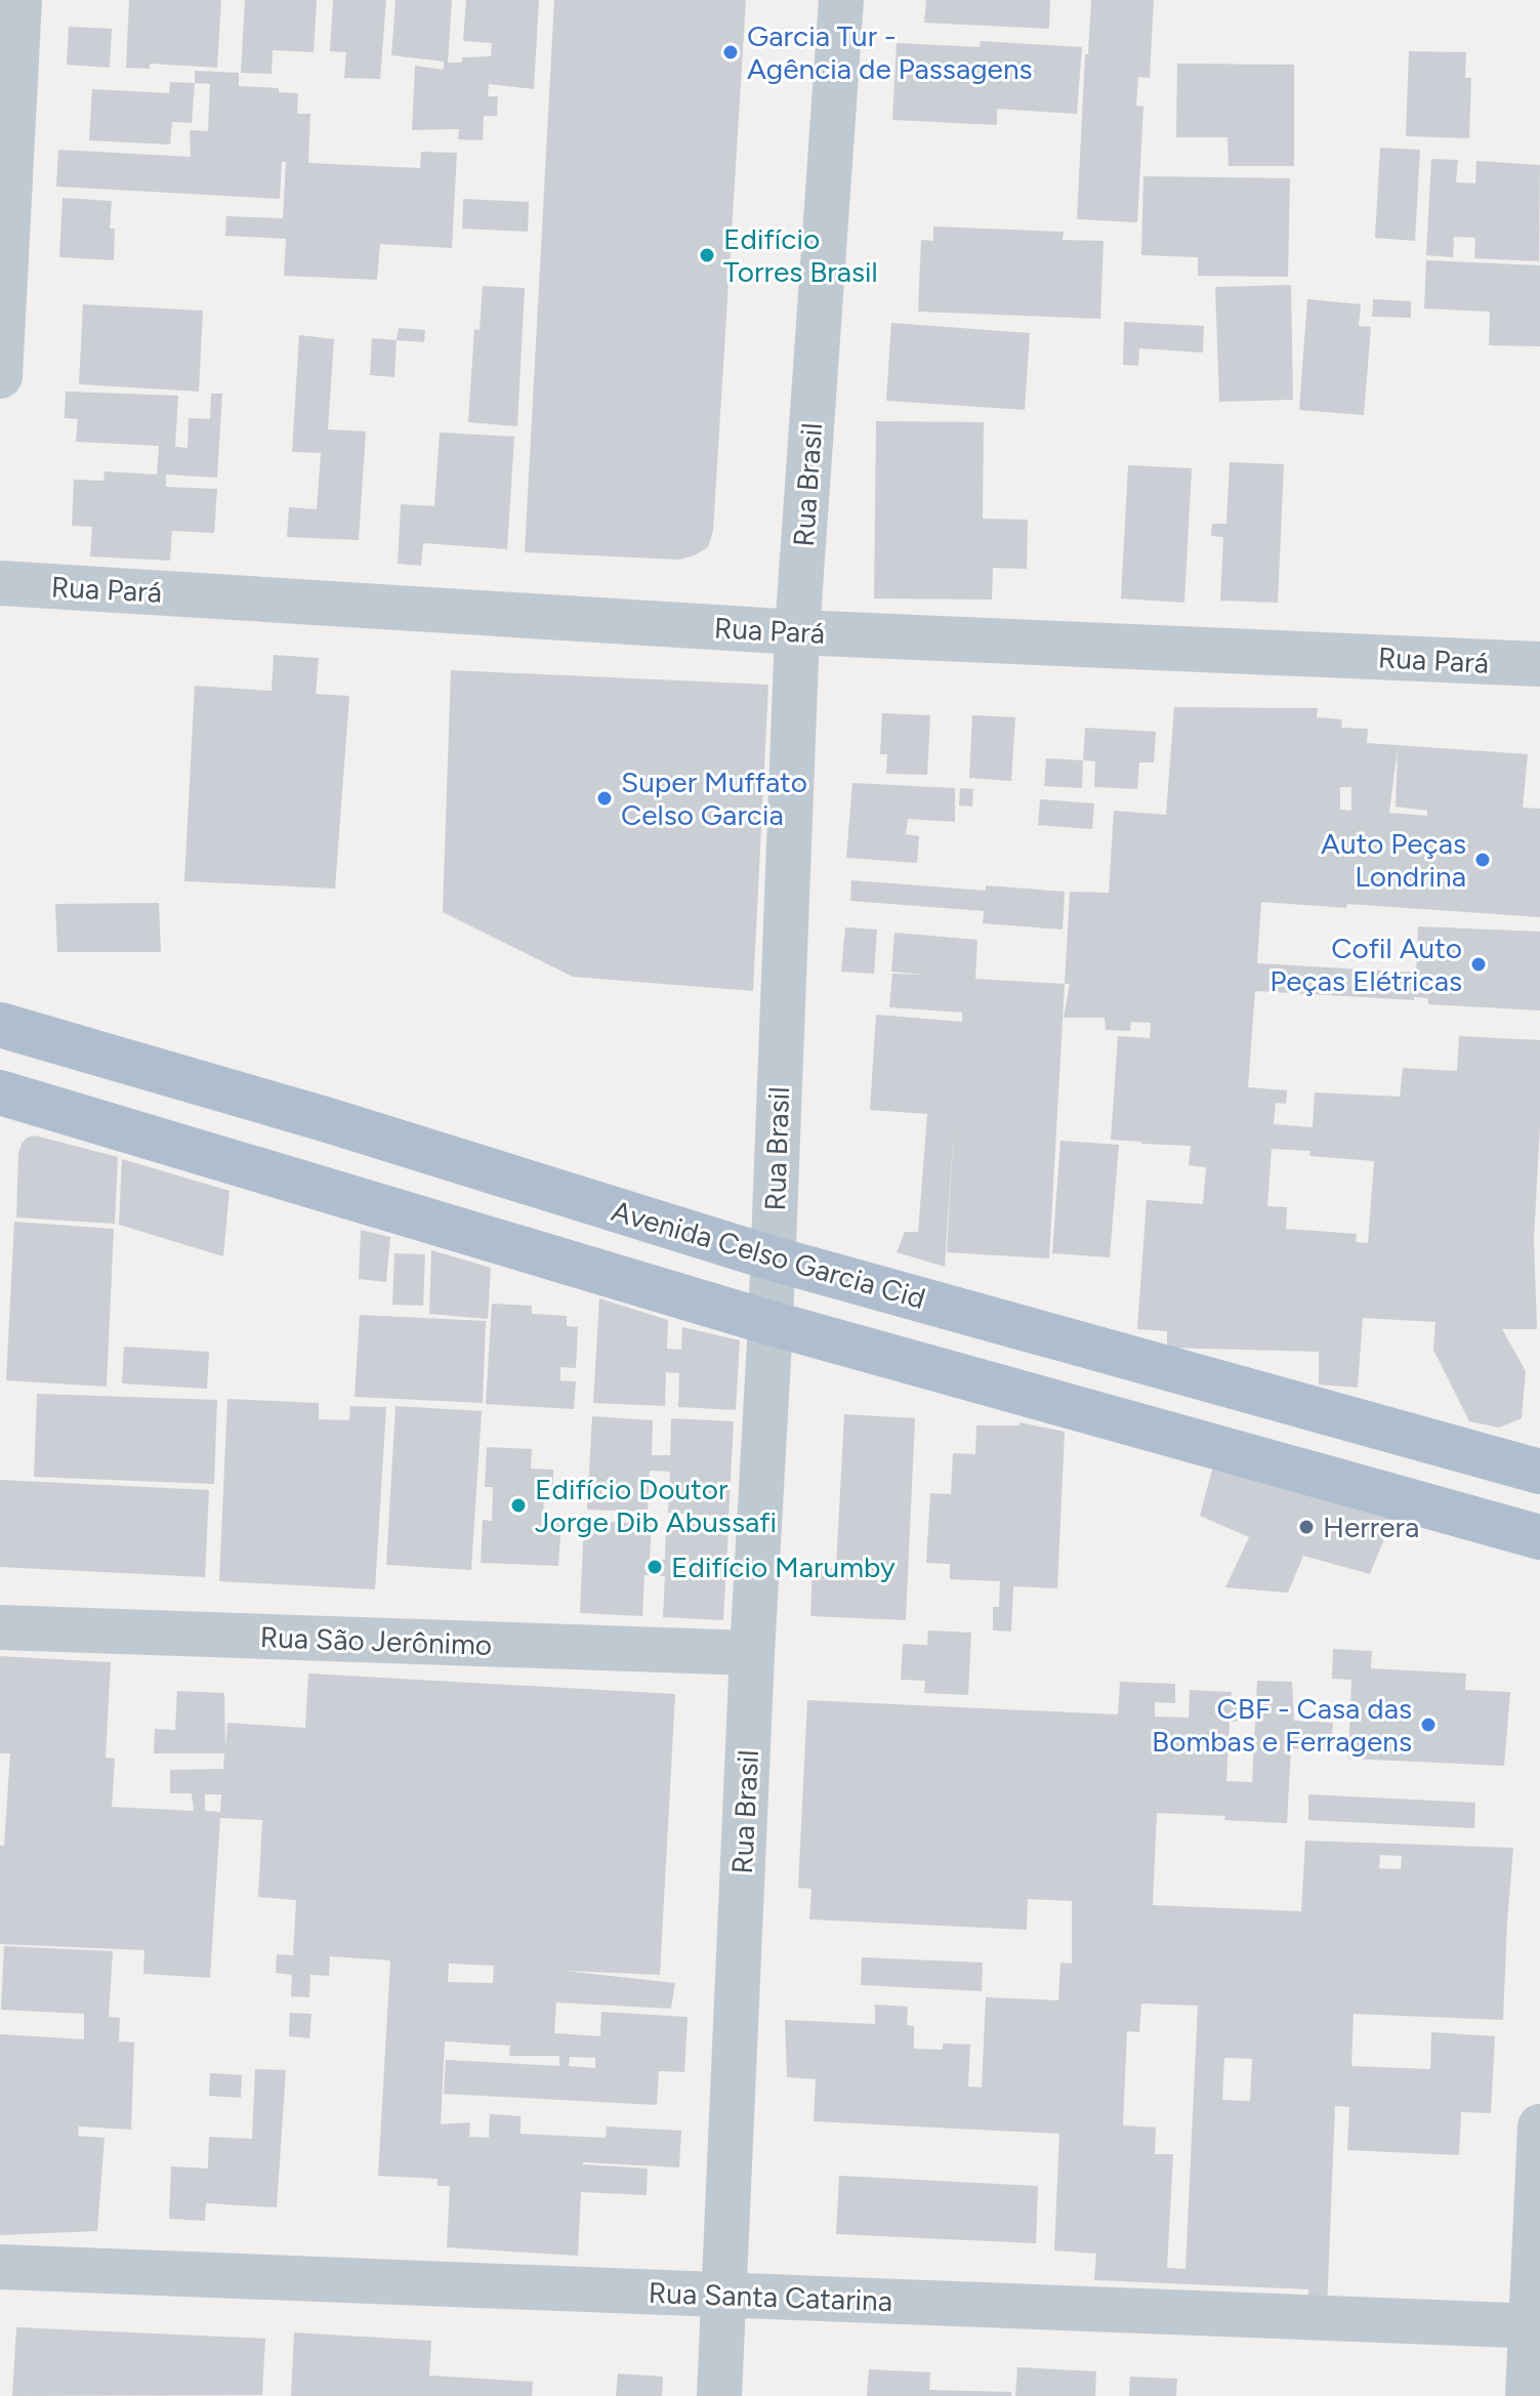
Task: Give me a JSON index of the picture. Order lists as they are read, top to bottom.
{
  "streets": {
    "main road": ["Avenida Celso Garcia Cid"],
    "street": [
      "Rua Brasil",
      "Rua Pará",
      "Rua São Jerônimo",
      "Rua Santa Catarina"
    ]
  },
  "crossings": [
    ["Rua Brasil", "Rua Pará"],
    ["Rua Brasil", "Avenida Celso Garcia Cid"],
    ["Rua Brasil", "Rua São Jerônimo"],
    ["Rua Brasil", "Rua Santa Catarina"]
  ],
  "places": [
    "Garcia Tur - Agência de Passagens",
    "Edifício Torres Brasil",
    "Super Muffato Celso Garcia",
    "Auto Peças Londrina",
    "Cofil Auto Peças Elétricas",
    "Edifício Doutor Jorge Dib Abussafi",
    "Herrera",
    "Edifício Marumby",
    "CBF - Casa das Bombas e Ferragens"
  ]
}
